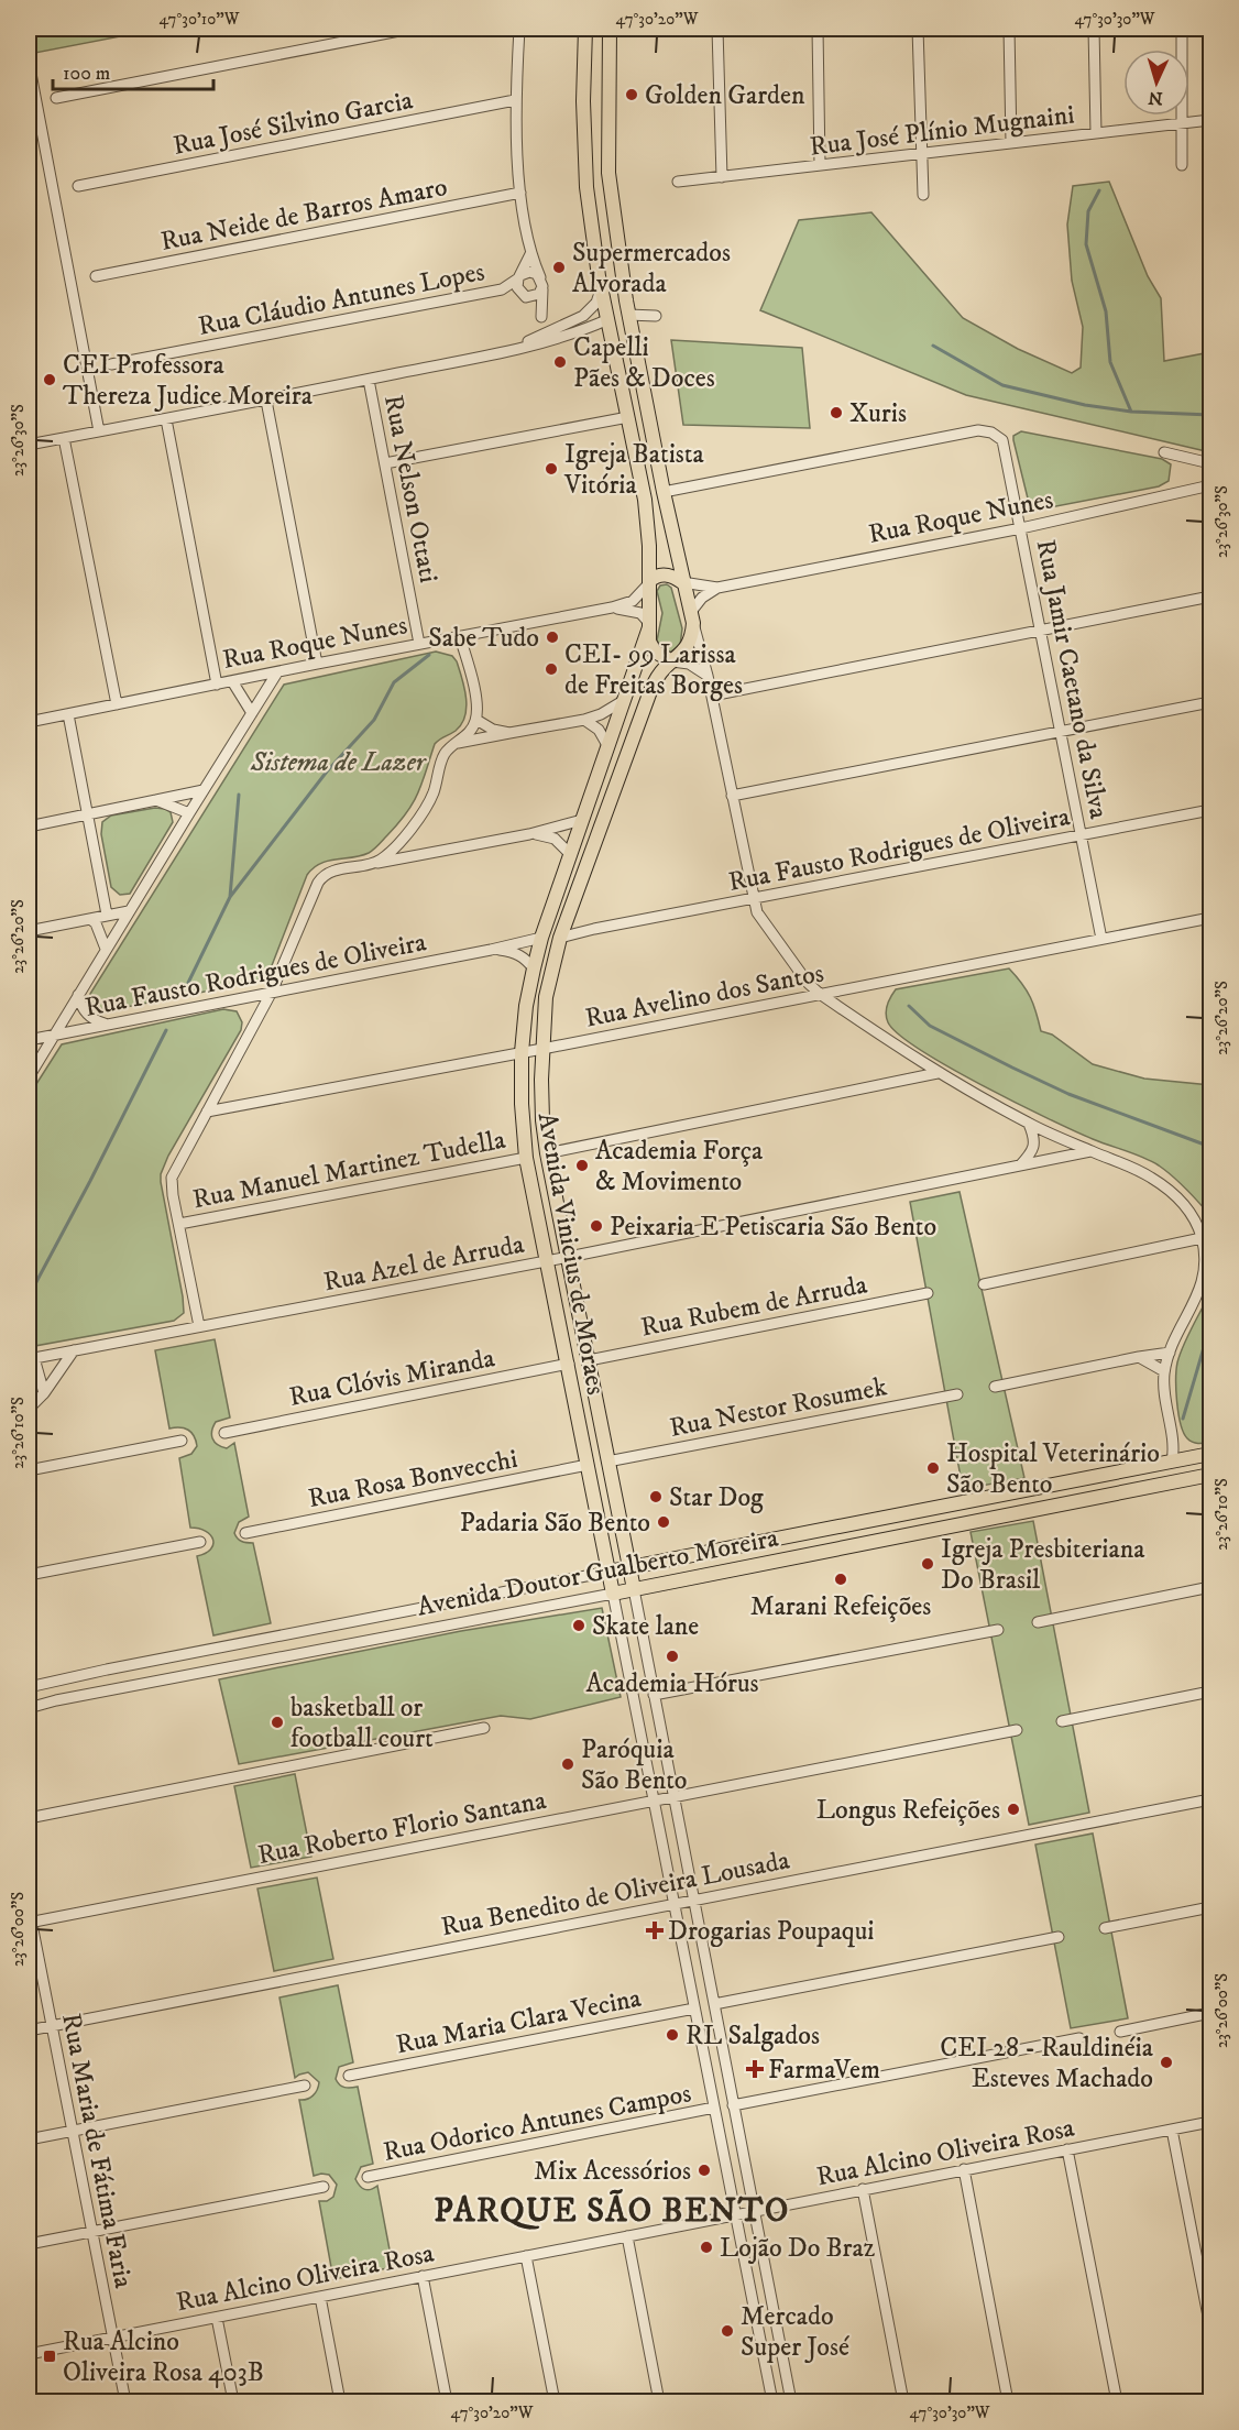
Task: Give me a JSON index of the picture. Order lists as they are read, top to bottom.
{
  "streets": {
    "main road": ["Rua Roque Nunes", "Avenida Vinicius de Moraes", "Avenida Doutor Gualberto Moreira"],
    "street": [
      "Rua José Silvino Garcia",
      "Rua José Plínio Mugnaini",
      "Rua Neide de Barros Amaro",
      "Rua Cláudio Antunes Lopes",
      "Rua Nelson Ottati",
      "Rua Jamir Caetano da Silva",
      "Rua Fausto Rodrigues de Oliveira",
      "Rua Avelino dos Santos",
      "Rua Manuel Martinez Tudella",
      "Rua Azel de Arruda",
      "Rua Rubem de Arruda",
      "Rua Clóvis Miranda",
      "Rua Nestor Rosumek",
      "Rua Rosa Bonvecchi",
      "Rua Roberto Florio Santana",
      "Rua Benedito de Oliveira Lousada",
      "Rua Maria Clara Vecina",
      "Rua Odorico Antunes Campos",
      "Rua Maria de Fátima Faria",
      "Rua Alcino Oliveira Rosa"
    ]
  },
  "crossings": [
    ["Rua Nelson Ottati", "Rua Roque Nunes"],
    ["Rua Roque Nunes", "Rua Jamir Caetano da Silva"],
    ["Rua Roque Nunes", "Avenida Vinicius de Moraes"],
    ["Rua Jamir Caetano da Silva", "Rua Fausto Rodrigues de Oliveira"],
    ["Rua Jamir Caetano da Silva", "Rua Avelino dos Santos"],
    ["Rua Fausto Rodrigues de Oliveira", "Avenida Vinicius de Moraes"],
    ["Rua Avelino dos Santos", "Avenida Vinicius de Moraes"],
    ["Rua Manuel Martinez Tudella", "Avenida Vinicius de Moraes"],
    ["Avenida Vinicius de Moraes", "Rua Azel de Arruda"],
    ["Avenida Vinicius de Moraes", "Rua Rubem de Arruda"],
    ["Avenida Vinicius de Moraes", "Rua Clóvis Miranda"],
    ["Avenida Vinicius de Moraes", "Rua Nestor Rosumek"],
    ["Avenida Vinicius de Moraes", "Rua Rosa Bonvecchi"],
    ["Avenida Vinicius de Moraes", "Avenida Doutor Gualberto Moreira"],
    ["Avenida Vinicius de Moraes", "Rua Roberto Florio Santana"],
    ["Avenida Vinicius de Moraes", "Rua Benedito de Oliveira Lousada"],
    ["Avenida Vinicius de Moraes", "Rua Maria Clara Vecina"],
    ["Avenida Vinicius de Moraes", "Rua Odorico Antunes Campos"],
    ["Avenida Vinicius de Moraes", "Rua Alcino Oliveira Rosa"],
    ["Rua Roberto Florio Santana", "Rua Maria de Fátima Faria"],
    ["Rua Benedito de Oliveira Lousada", "Rua Maria de Fátima Faria"],
    ["Rua Maria de Fátima Faria", "Rua Alcino Oliveira Rosa"]
  ],
  "districts": ["PARQUE SÃO BENTO"],
  "parks": ["Sistema de Lazer"],
  "places": {
    "other": [
      "Golden Garden",
      "Supermercados Alvorada",
      "Capelli Pães & Doces",
      "CEI Professora Thereza Judice Moreira",
      "Xuris",
      "Igreja Batista Vitória",
      "Sabe Tudo",
      "CEI- 99 Larissa de Freitas Borges",
      "Academia Força & Movimento",
      "Peixaria E Petiscaria São Bento",
      "Hospital Veterinário São Bento",
      "Star Dog",
      "Padaria São Bento",
      "Igreja Presbiteriana Do Brasil",
      "Marani Refeições",
      "Skate lane",
      "Academia Hórus",
      "basketball or football court",
      "Paróquia São Bento",
      "Longus Refeições",
      "RL Salgados",
      "CEI 28 - Rauldinéia Esteves Machado",
      "Mix Acessórios",
      "Lojão Do Braz",
      "Mercado Super José"
    ],
    "health": ["Drogarias Poupaqui", "FarmaVem"],
    "transit": ["Rua Alcino Oliveira Rosa 403B"]
  },
  "scale_bar": "100 m",
  "north": "bottom",
  "coordinates": [
    "47°30'10\"W",
    "47°30'20\"W",
    "47°30'30\"W",
    "23°26'30\"S",
    "23°26'20\"S",
    "23°26'10\"S",
    "23°26'00\"S"
  ]
}
